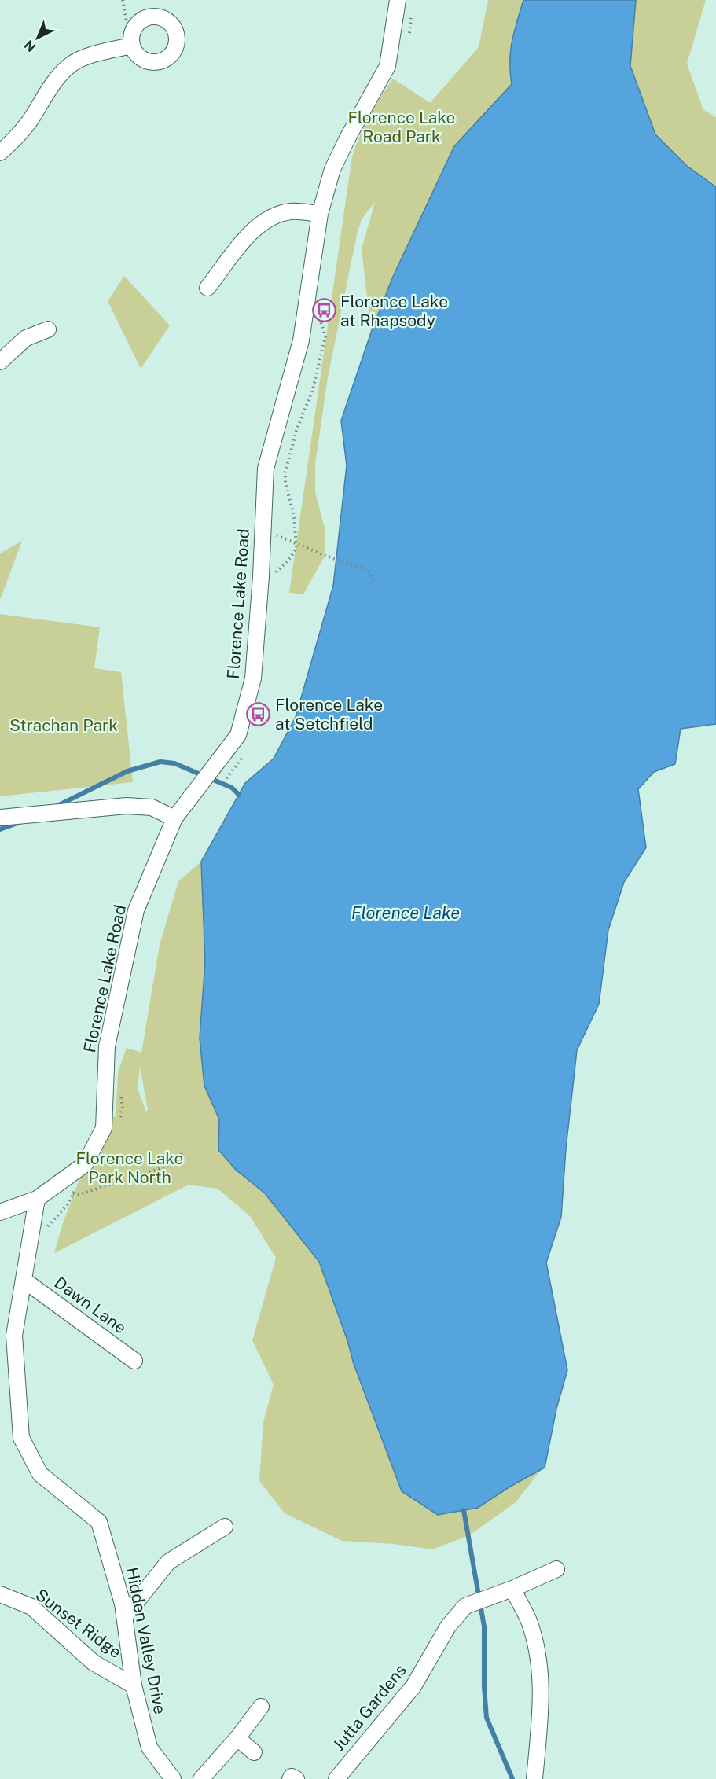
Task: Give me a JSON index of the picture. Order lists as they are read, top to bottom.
{
  "streets": {
    "street": [
      "Florence Lake Road",
      "Dawn Lane",
      "Sunset Ridge",
      "Hidden Valley Drive",
      "Jutta Gardens"
    ]
  },
  "crossings": [
    ["Dawn Lane", "Hidden Valley Drive"],
    ["Sunset Ridge", "Hidden Valley Drive"]
  ],
  "water": ["Florence Lake"],
  "parks": ["Florence Lake Road Park", "Strachan Park", "Florence Lake Park North"],
  "places": {
    "bus stop": ["Florence Lake at Rhapsody", "Florence Lake at Setchfield"]
  },
  "north": "bottom left"
}
